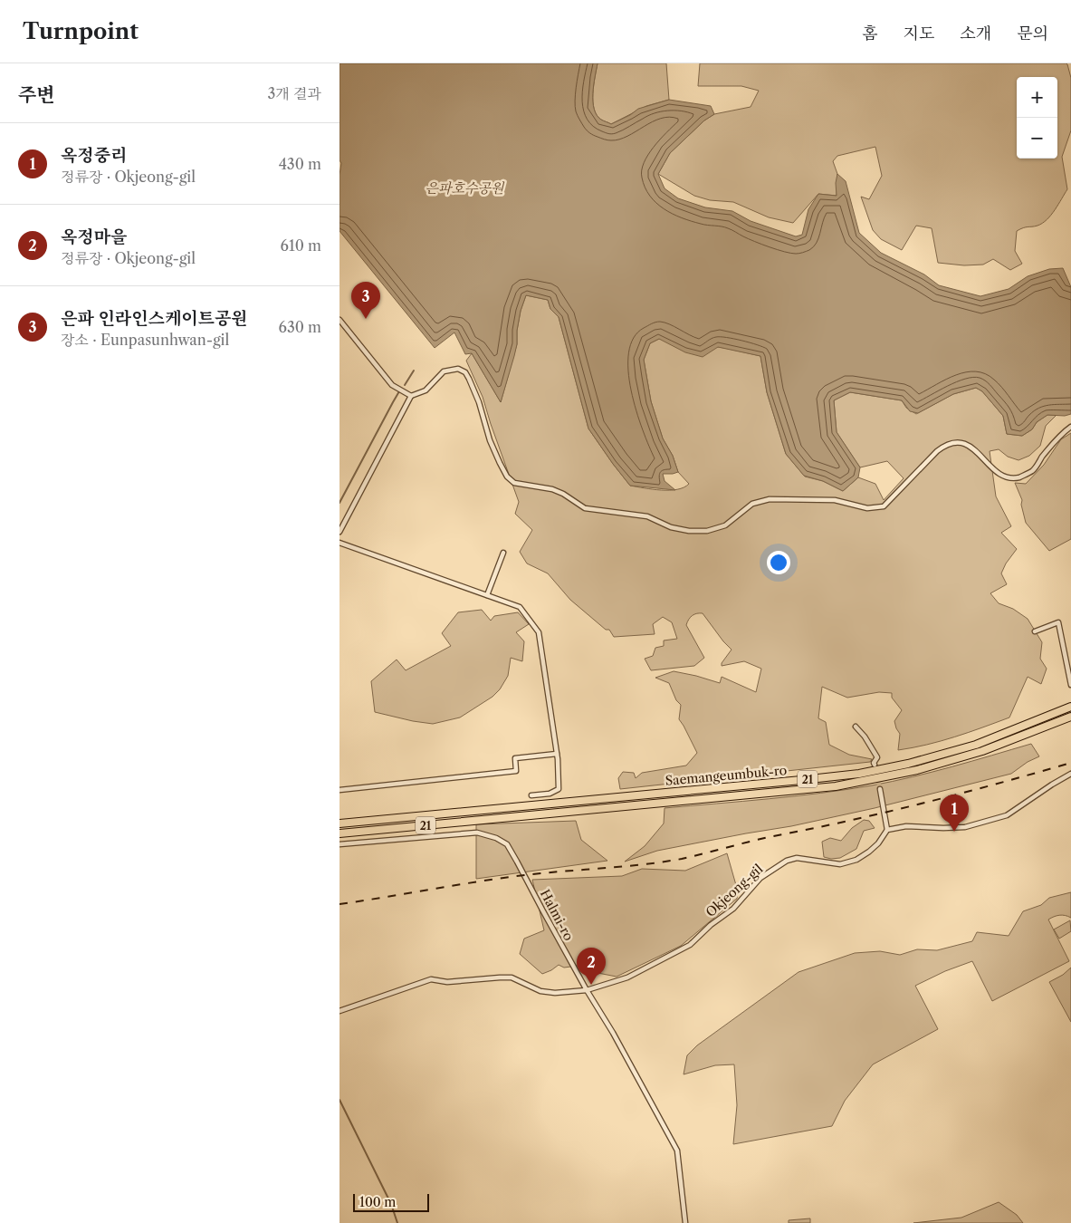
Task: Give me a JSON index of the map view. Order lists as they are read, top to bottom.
{
  "streets": {
    "highway": ["Saemangeumbuk-ro", "21"],
    "street": ["Okjeong-gil", "Halmi-ro"]
  },
  "crossings": [
    ["Okjeong-gil", "Halmi-ro"]
  ],
  "water": ["은파호수공원"],
  "scale_bar": "100 m",
  "page": {
    "header": "Turnpoint",
    "nav": [
      "홈",
      "지도",
      "소개",
      "문의"
    ],
    "heading": ["주변", "3개 결과"],
    "map_buttons": ["+", "−"],
    "list": [
      {
        "mark": "1",
        "name": "옥정중리",
        "note": "정류장 · Okjeong-gil",
        "value": "430 m"
      },
      {
        "mark": "2",
        "name": "옥정마을",
        "note": "정류장 · Okjeong-gil",
        "value": "610 m"
      },
      {
        "mark": "3",
        "name": "은파 인라인스케이트공원",
        "note": "장소 · Eunpasunhwan-gil",
        "value": "630 m"
      }
    ],
    "pins": ["3", "1", "2"],
    "scale": "100 m"
  }
}
